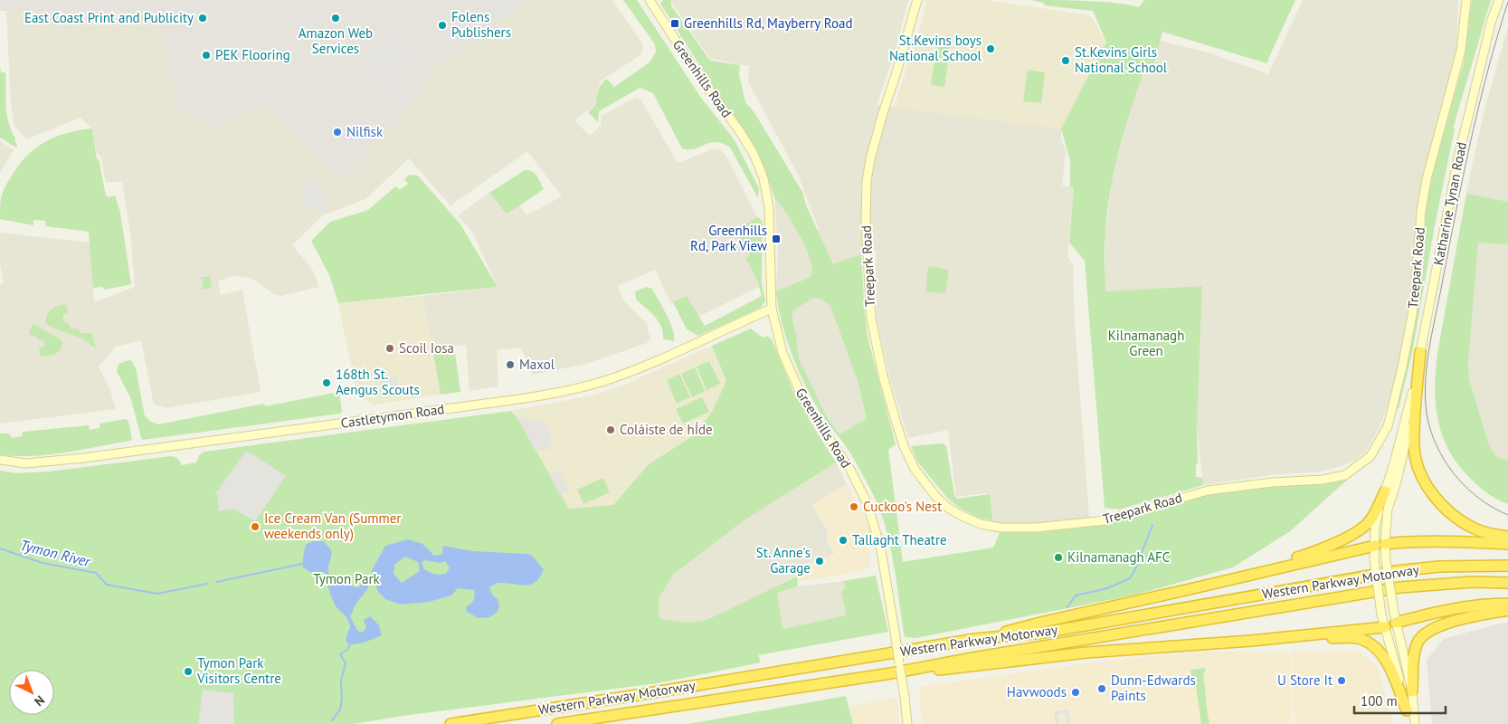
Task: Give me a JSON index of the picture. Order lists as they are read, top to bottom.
{
  "streets": {
    "highway": ["Western Parkway Motorway"],
    "street": [
      "Greenhills Road",
      "Katharine Tynan Road",
      "Treepark Road",
      "Castletymon Road"
    ]
  },
  "crossings": [
    ["Greenhills Road", "Castletymon Road"]
  ],
  "water": ["Tymon River"],
  "parks": ["Kilnamanagh Green", "Tymon Park"],
  "places": {
    "other": [
      "East Coast Print and Publicity",
      "Amazon Web Services",
      "Folens Publishers",
      "St.Kevins boys National School",
      "PEK Flooring",
      "St.Kevins Girls National School",
      "Nilfisk",
      "Scoil Iosa",
      "Maxol",
      "168th St. Aengus Scouts",
      "Coláiste de hÍde",
      "Cuckoo's Nest",
      "Ice Cream Van (Summer weekends only)",
      "Tallaght Theatre",
      "Kilnamanagh AFC",
      "St. Anne's Garage",
      "Tymon Park Visitors Centre",
      "U Store It",
      "Dunn-Edwards Paints",
      "Havwoods"
    ],
    "transit": ["Greenhills Rd, Mayberry Road", "Greenhills Rd, Park View"]
  },
  "scale_bar": "100 m",
  "north": "bottom right"
}
